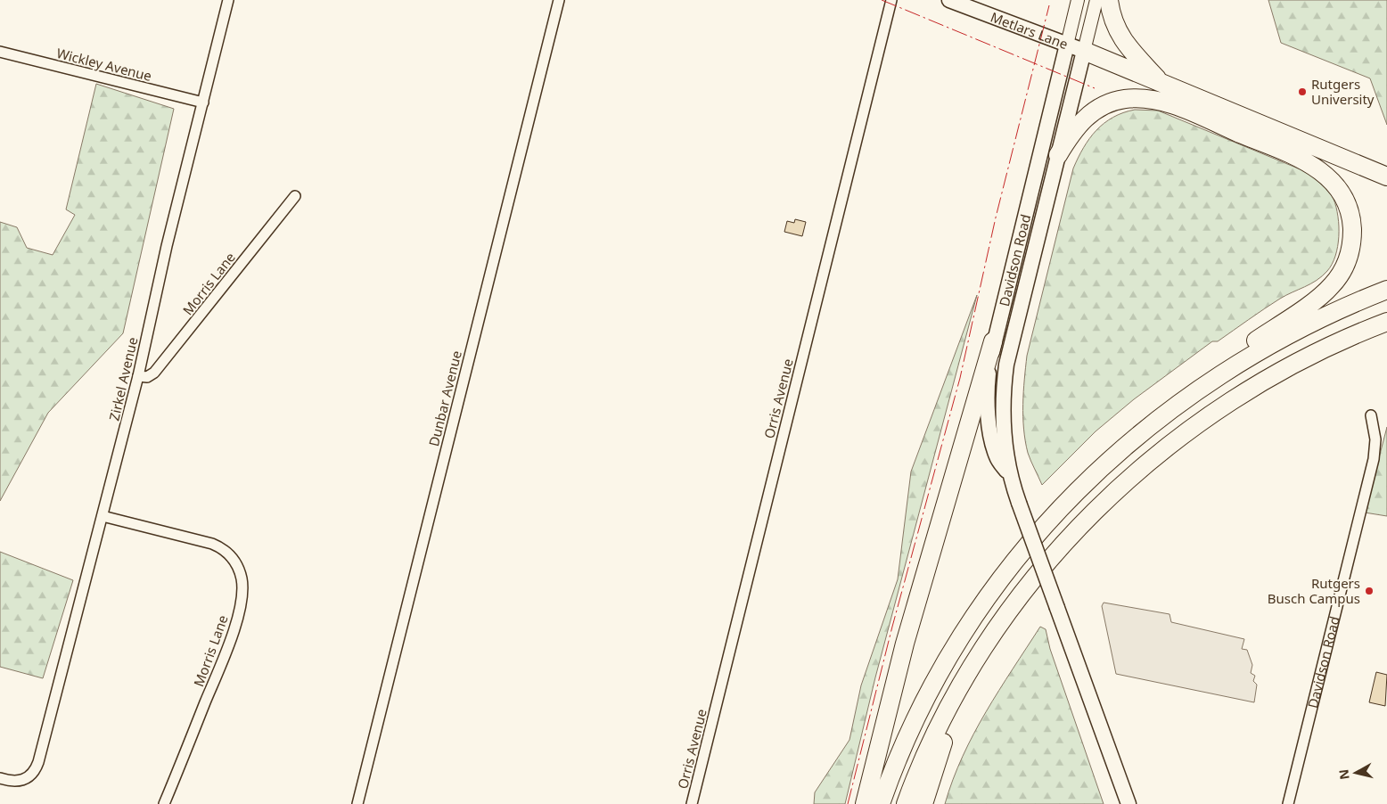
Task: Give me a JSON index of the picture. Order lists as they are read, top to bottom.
{
  "streets": {
    "main road": ["Metlars Lane", "Davidson Road"],
    "street": [
      "Wickley Avenue",
      "Morris Lane",
      "Zirkel Avenue",
      "Dunbar Avenue",
      "Orris Avenue"
    ]
  },
  "crossings": [
    ["Metlars Lane", "Davidson Road"],
    ["Wickley Avenue", "Zirkel Avenue"],
    ["Morris Lane", "Zirkel Avenue"]
  ],
  "places": ["Rutgers University", "Rutgers Busch Campus"],
  "north": "left"
}
